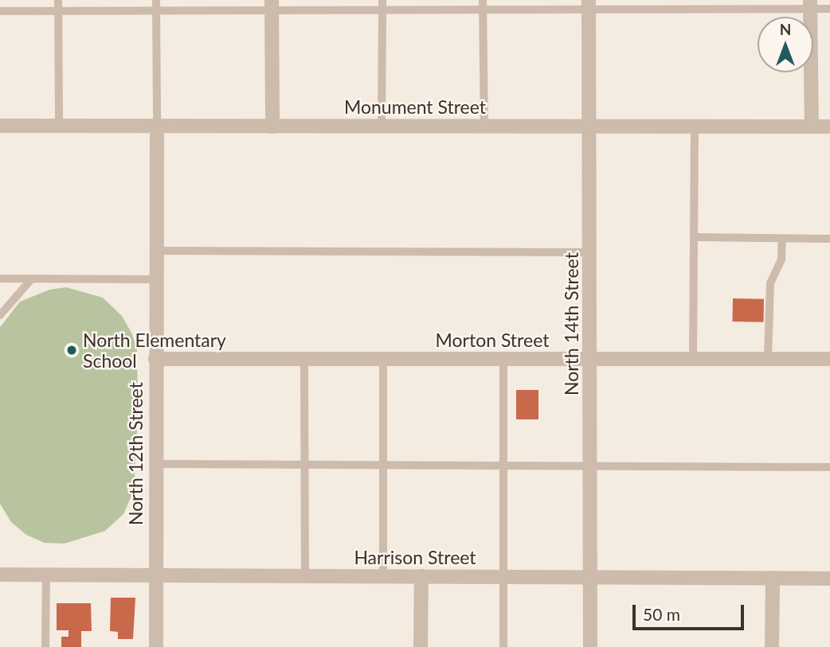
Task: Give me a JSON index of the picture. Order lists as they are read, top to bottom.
{
  "streets": {
    "street": [
      "Monument Street",
      "North 14th Street",
      "Morton Street",
      "North 12th Street",
      "Harrison Street"
    ]
  },
  "crossings": [
    ["Monument Street", "North 14th Street"],
    ["Monument Street", "North 12th Street"],
    ["North 14th Street", "Morton Street"],
    ["North 14th Street", "Harrison Street"],
    ["Morton Street", "North 12th Street"],
    ["North 12th Street", "Harrison Street"]
  ],
  "places": ["North Elementary School"],
  "scale_bar": "50 m",
  "north": "top"
}
